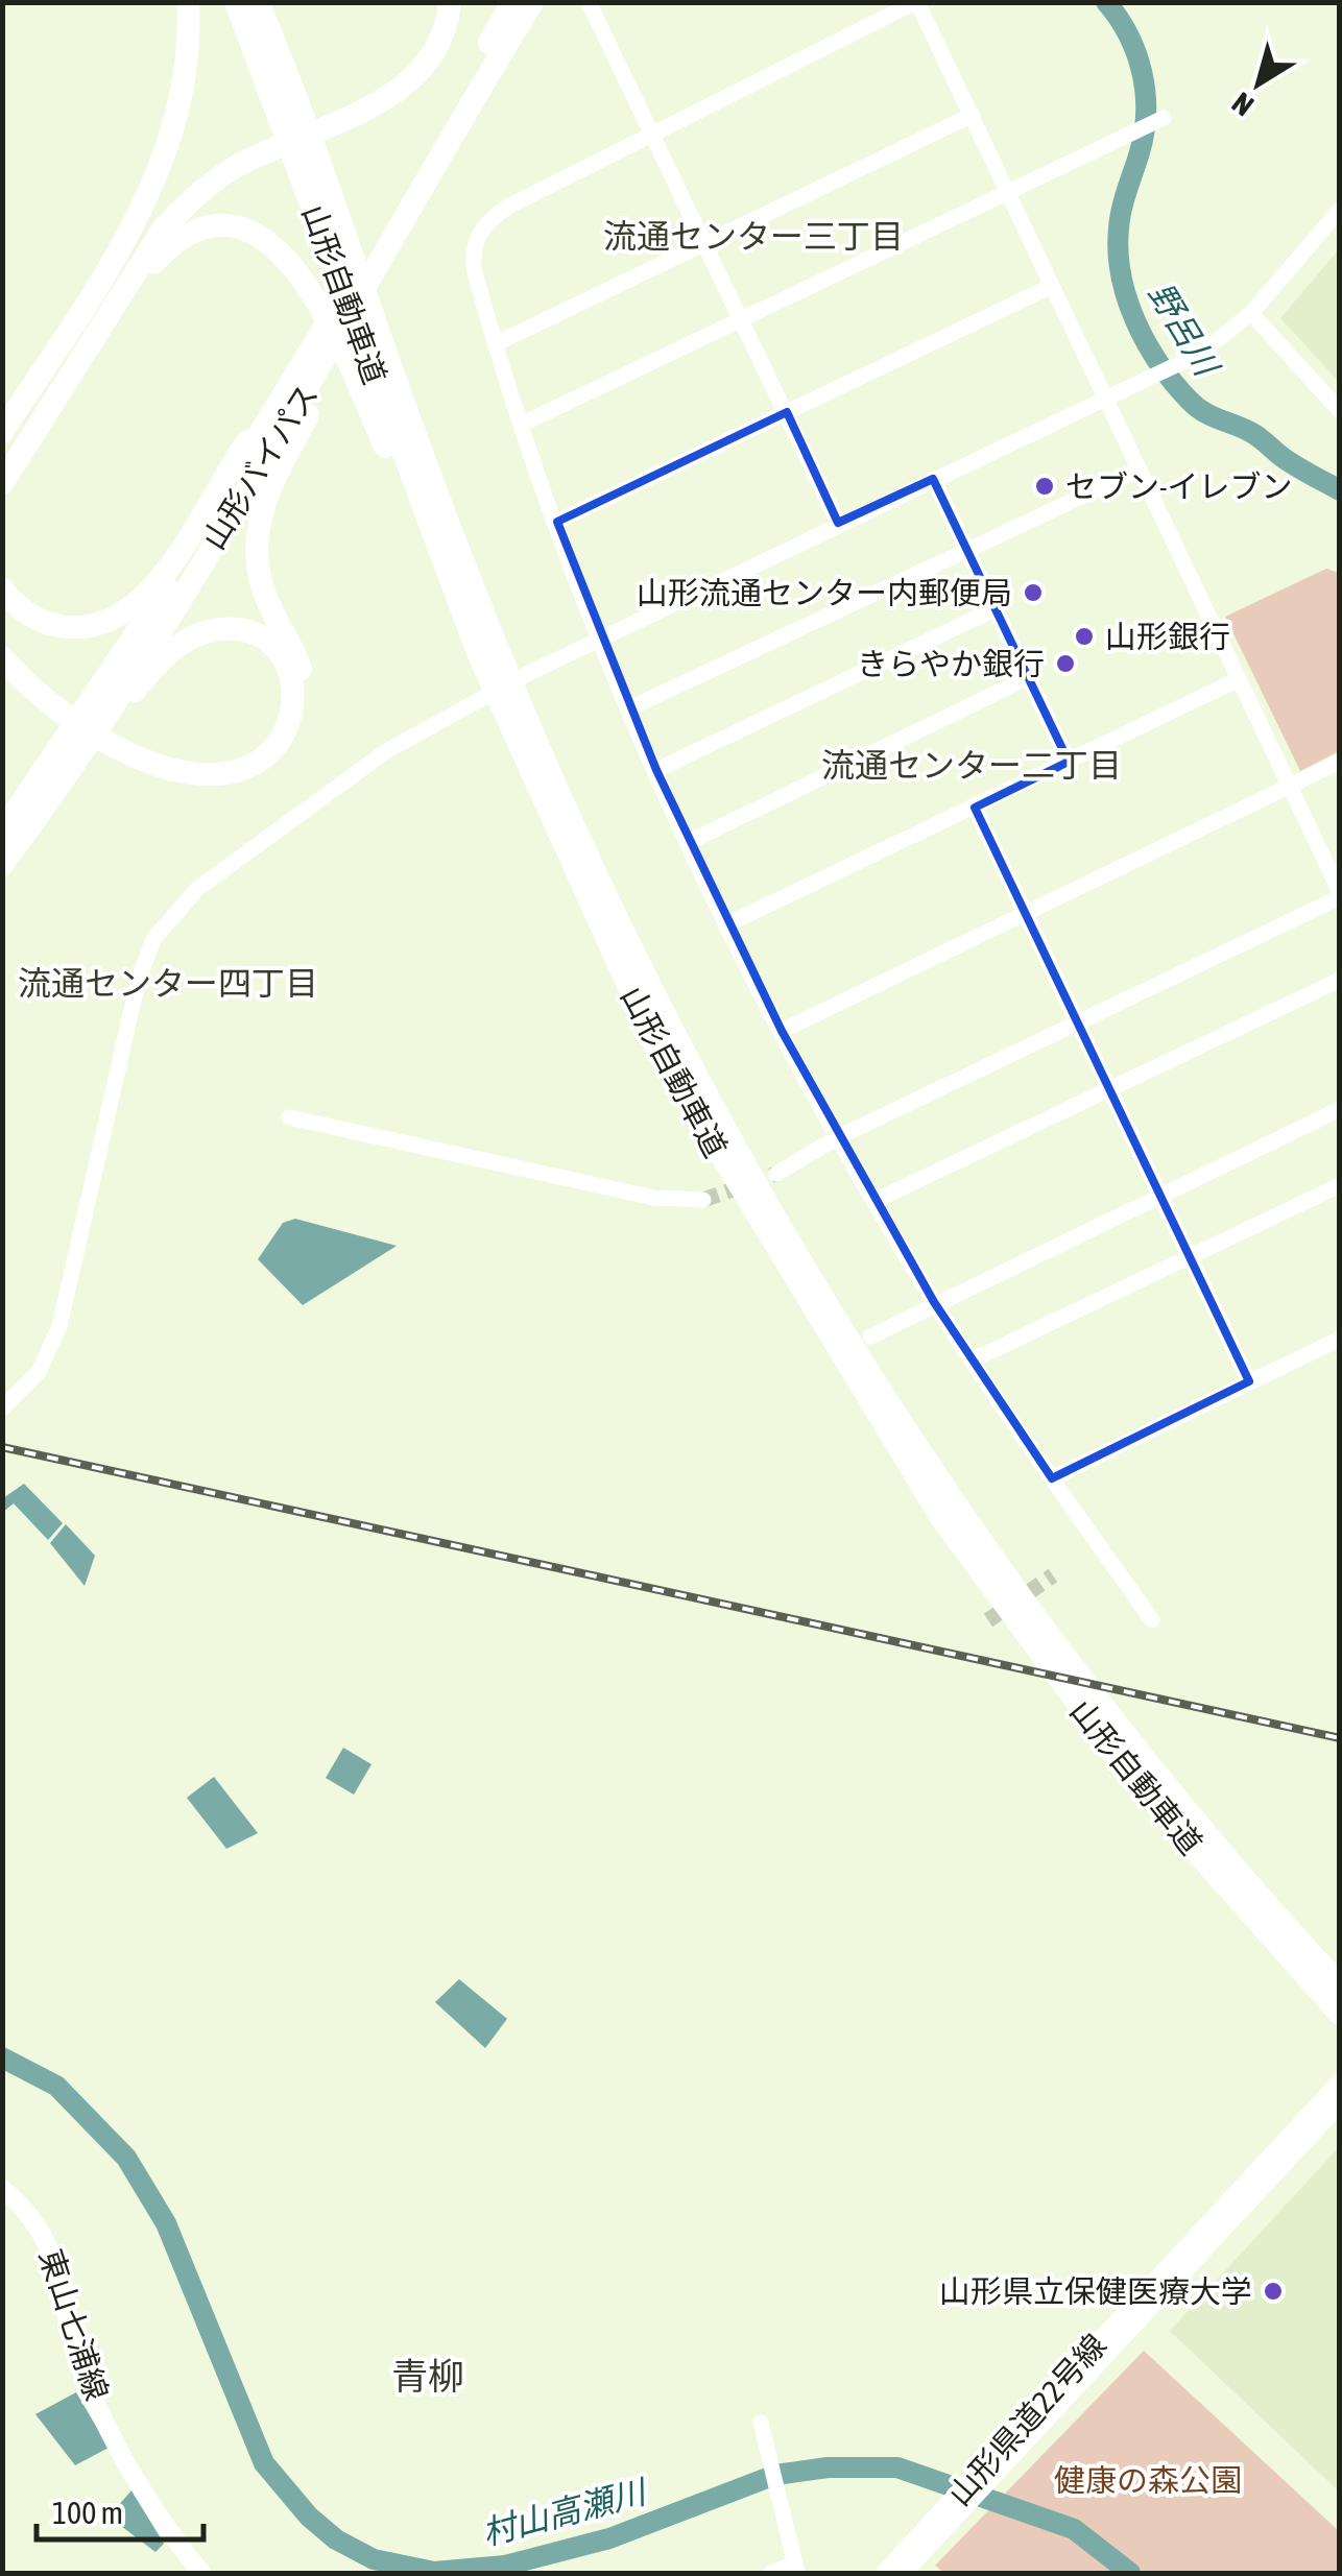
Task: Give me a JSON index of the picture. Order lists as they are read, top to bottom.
{
  "streets": {
    "highway": ["山形自動車道", "山形バイパス"],
    "main road": ["東山七浦線", "山形県道22号線"]
  },
  "districts": [
    "流通センター三丁目",
    "流通センター二丁目",
    "流通センター四丁目",
    "青柳"
  ],
  "water": ["野呂川", "村山高瀬川"],
  "parks": ["健康の森公園"],
  "places": [
    "セブン-イレブン",
    "山形流通センター内郵便局",
    "山形銀行",
    "きらやか銀行",
    "山形県立保健医療大学"
  ],
  "scale_bar": "100 m",
  "north": "bottom left"
}
